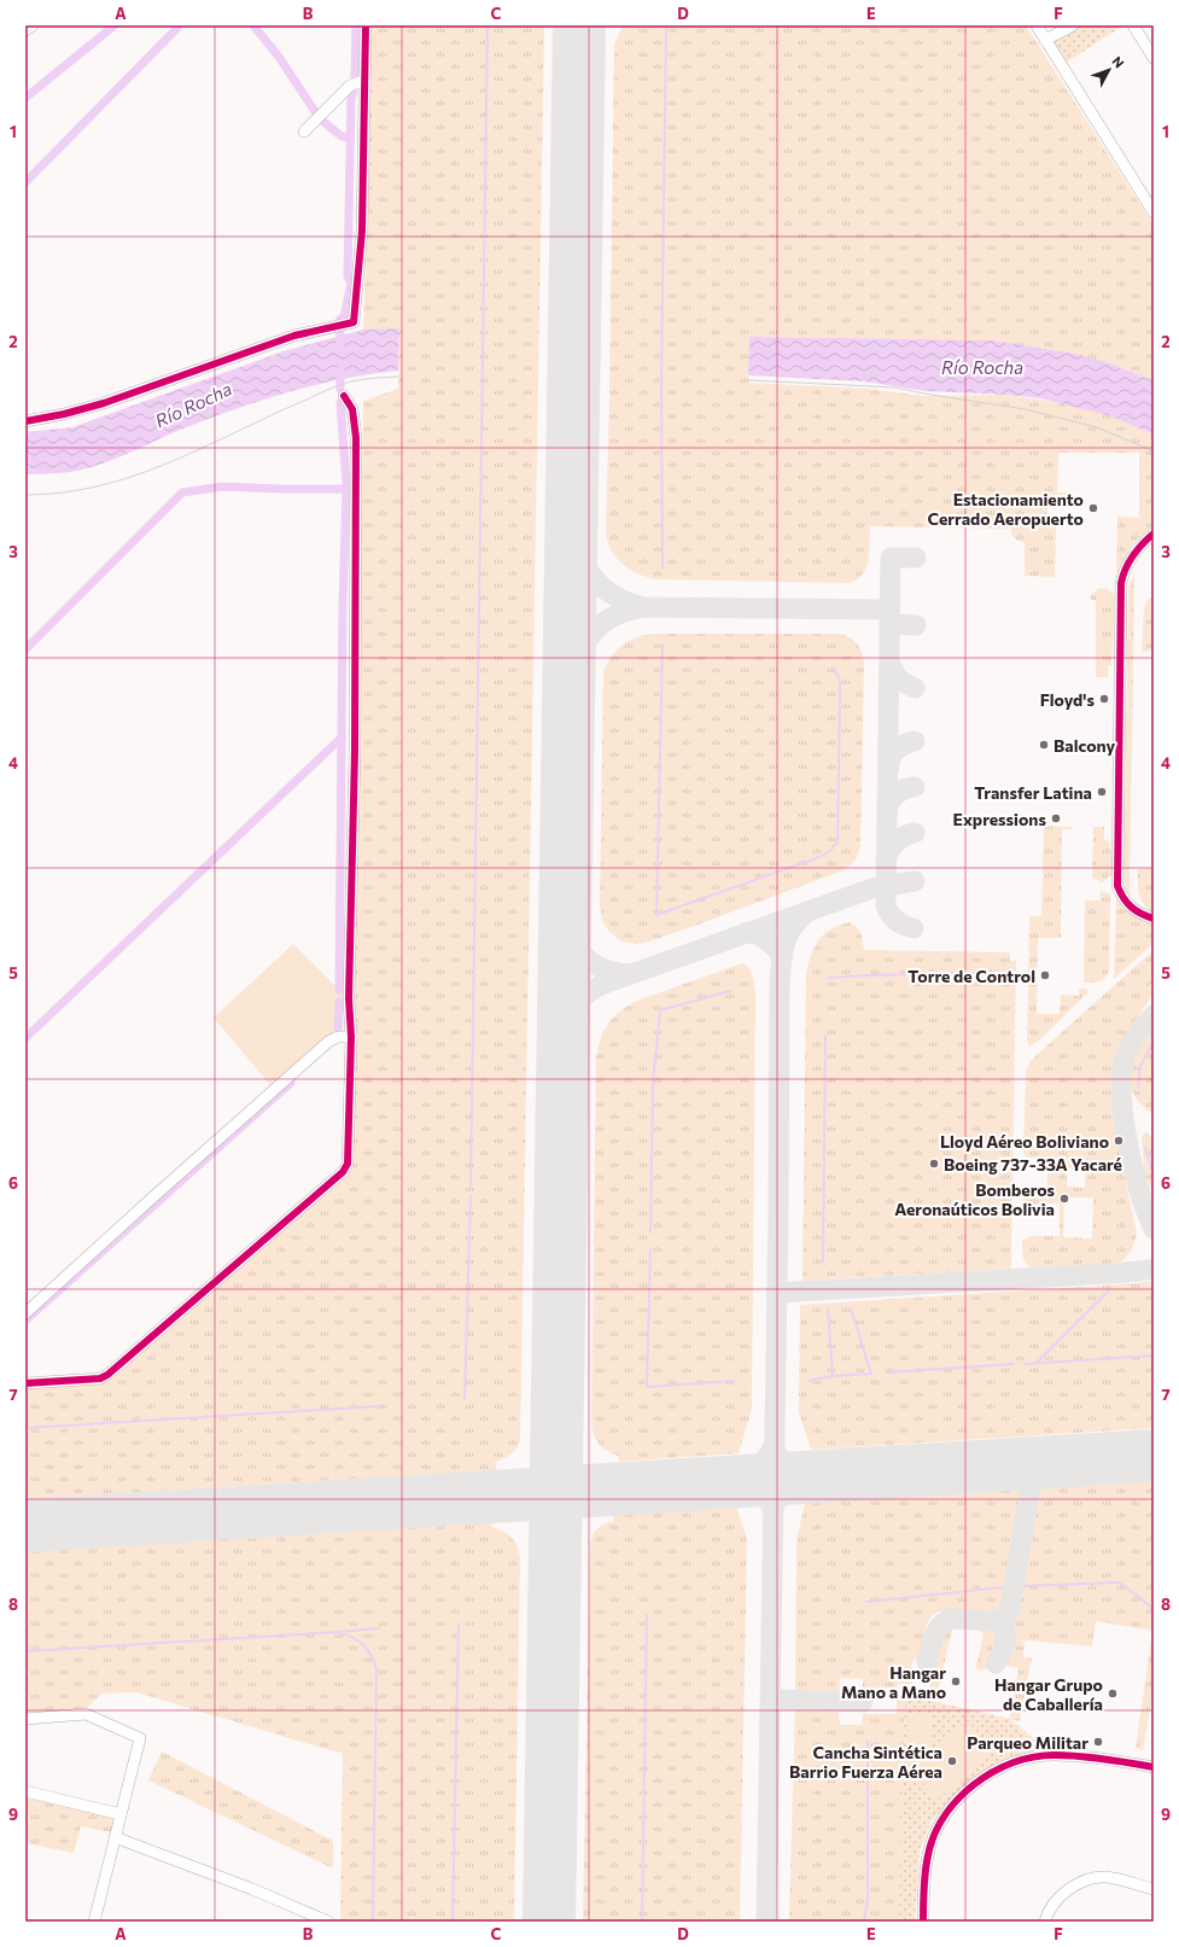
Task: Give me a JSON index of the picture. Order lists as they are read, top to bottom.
{
  "water": ["Río Rocha"],
  "places": [
    "Estacionamiento Cerrado Aeropuerto",
    "Floyd's",
    "Balcony",
    "Transfer Latina",
    "Expressions",
    "Torre de Control",
    "Lloyd Aéreo Boliviano",
    "Boeing 737-33A Yacaré",
    "Bomberos Aeronaúticos Bolivia",
    "Hangar Mano a Mano",
    "Hangar Grupo de Caballería",
    "Parqueo Militar",
    "Cancha Sintética Barrio Fuerza Aérea"
  ],
  "north": "top right",
  "grid": {
    "columns": [
      "A",
      "B",
      "C",
      "D",
      "E",
      "F"
    ],
    "rows": [
      "1",
      "2",
      "3",
      "4",
      "5",
      "6",
      "7",
      "8",
      "9"
    ]
  }
}
